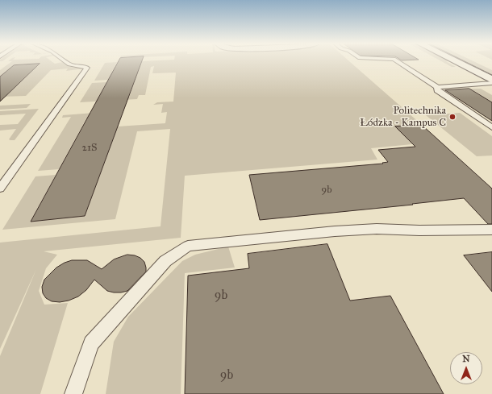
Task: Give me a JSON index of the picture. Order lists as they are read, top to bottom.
{
  "places": ["Politechnika Łódzka - Kampus C"],
  "house_numbers": [
    "21S",
    "9b",
    "9b",
    "9b"
  ],
  "north": "top"
}
